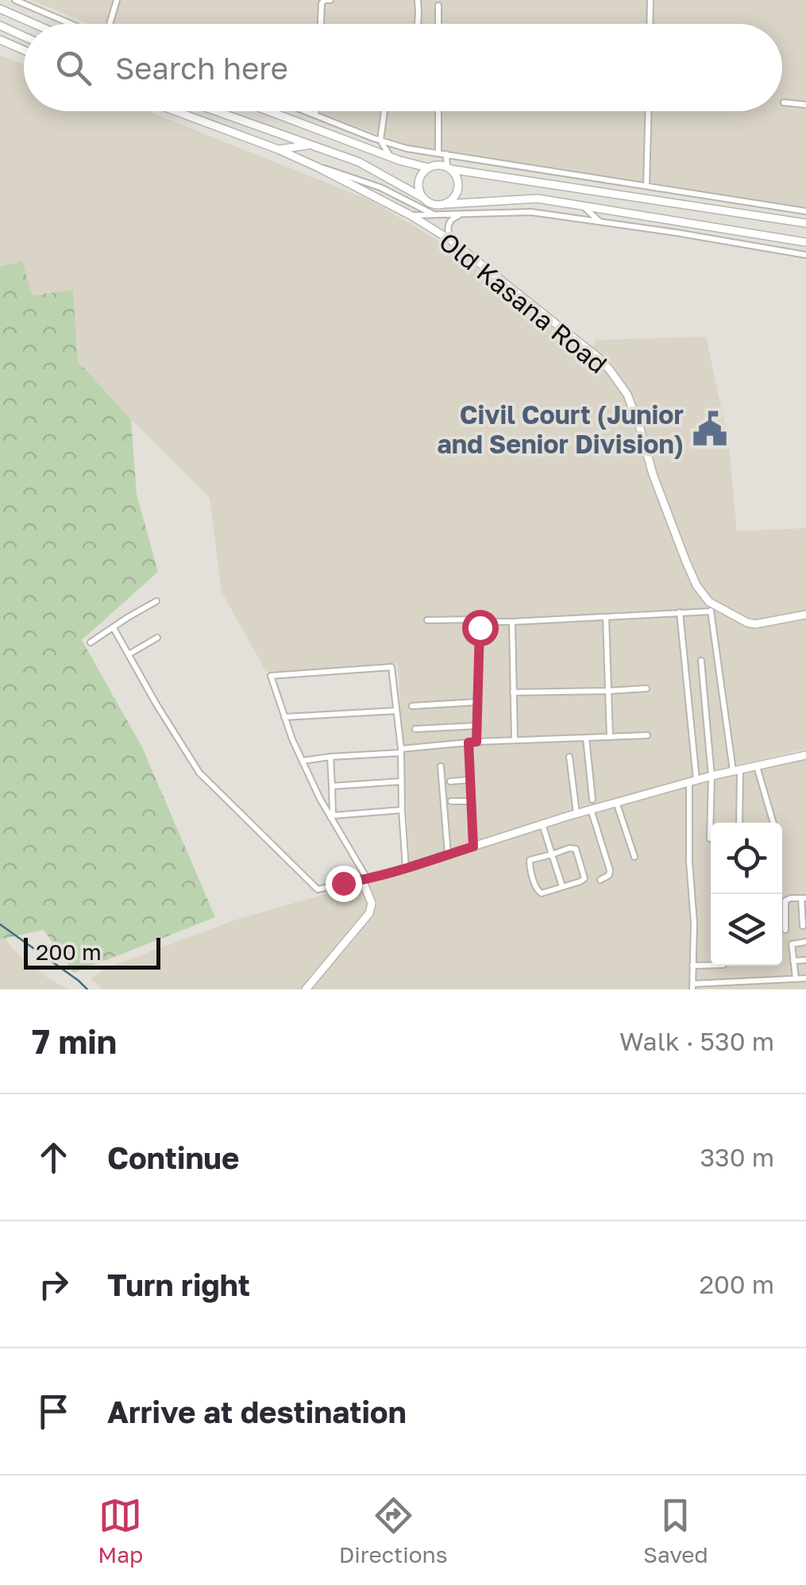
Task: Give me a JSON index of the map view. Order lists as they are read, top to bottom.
{
  "streets": {
    "street": ["Old Kasana Road"]
  },
  "places": {
    "public building": ["Civil Court (Junior and Senior Division)"]
  },
  "scale_bar": "200 m",
  "page": {
    "search": "Search here",
    "scale": "200 m",
    "heading": ["7 min", "Walk · 530 m"],
    "list": [
      ["Continue", "330 m"],
      ["Turn right", "200 m"],
      "Arrive at destination"
    ],
    "nav": ["Map", "Directions", "Saved"]
  }
}
